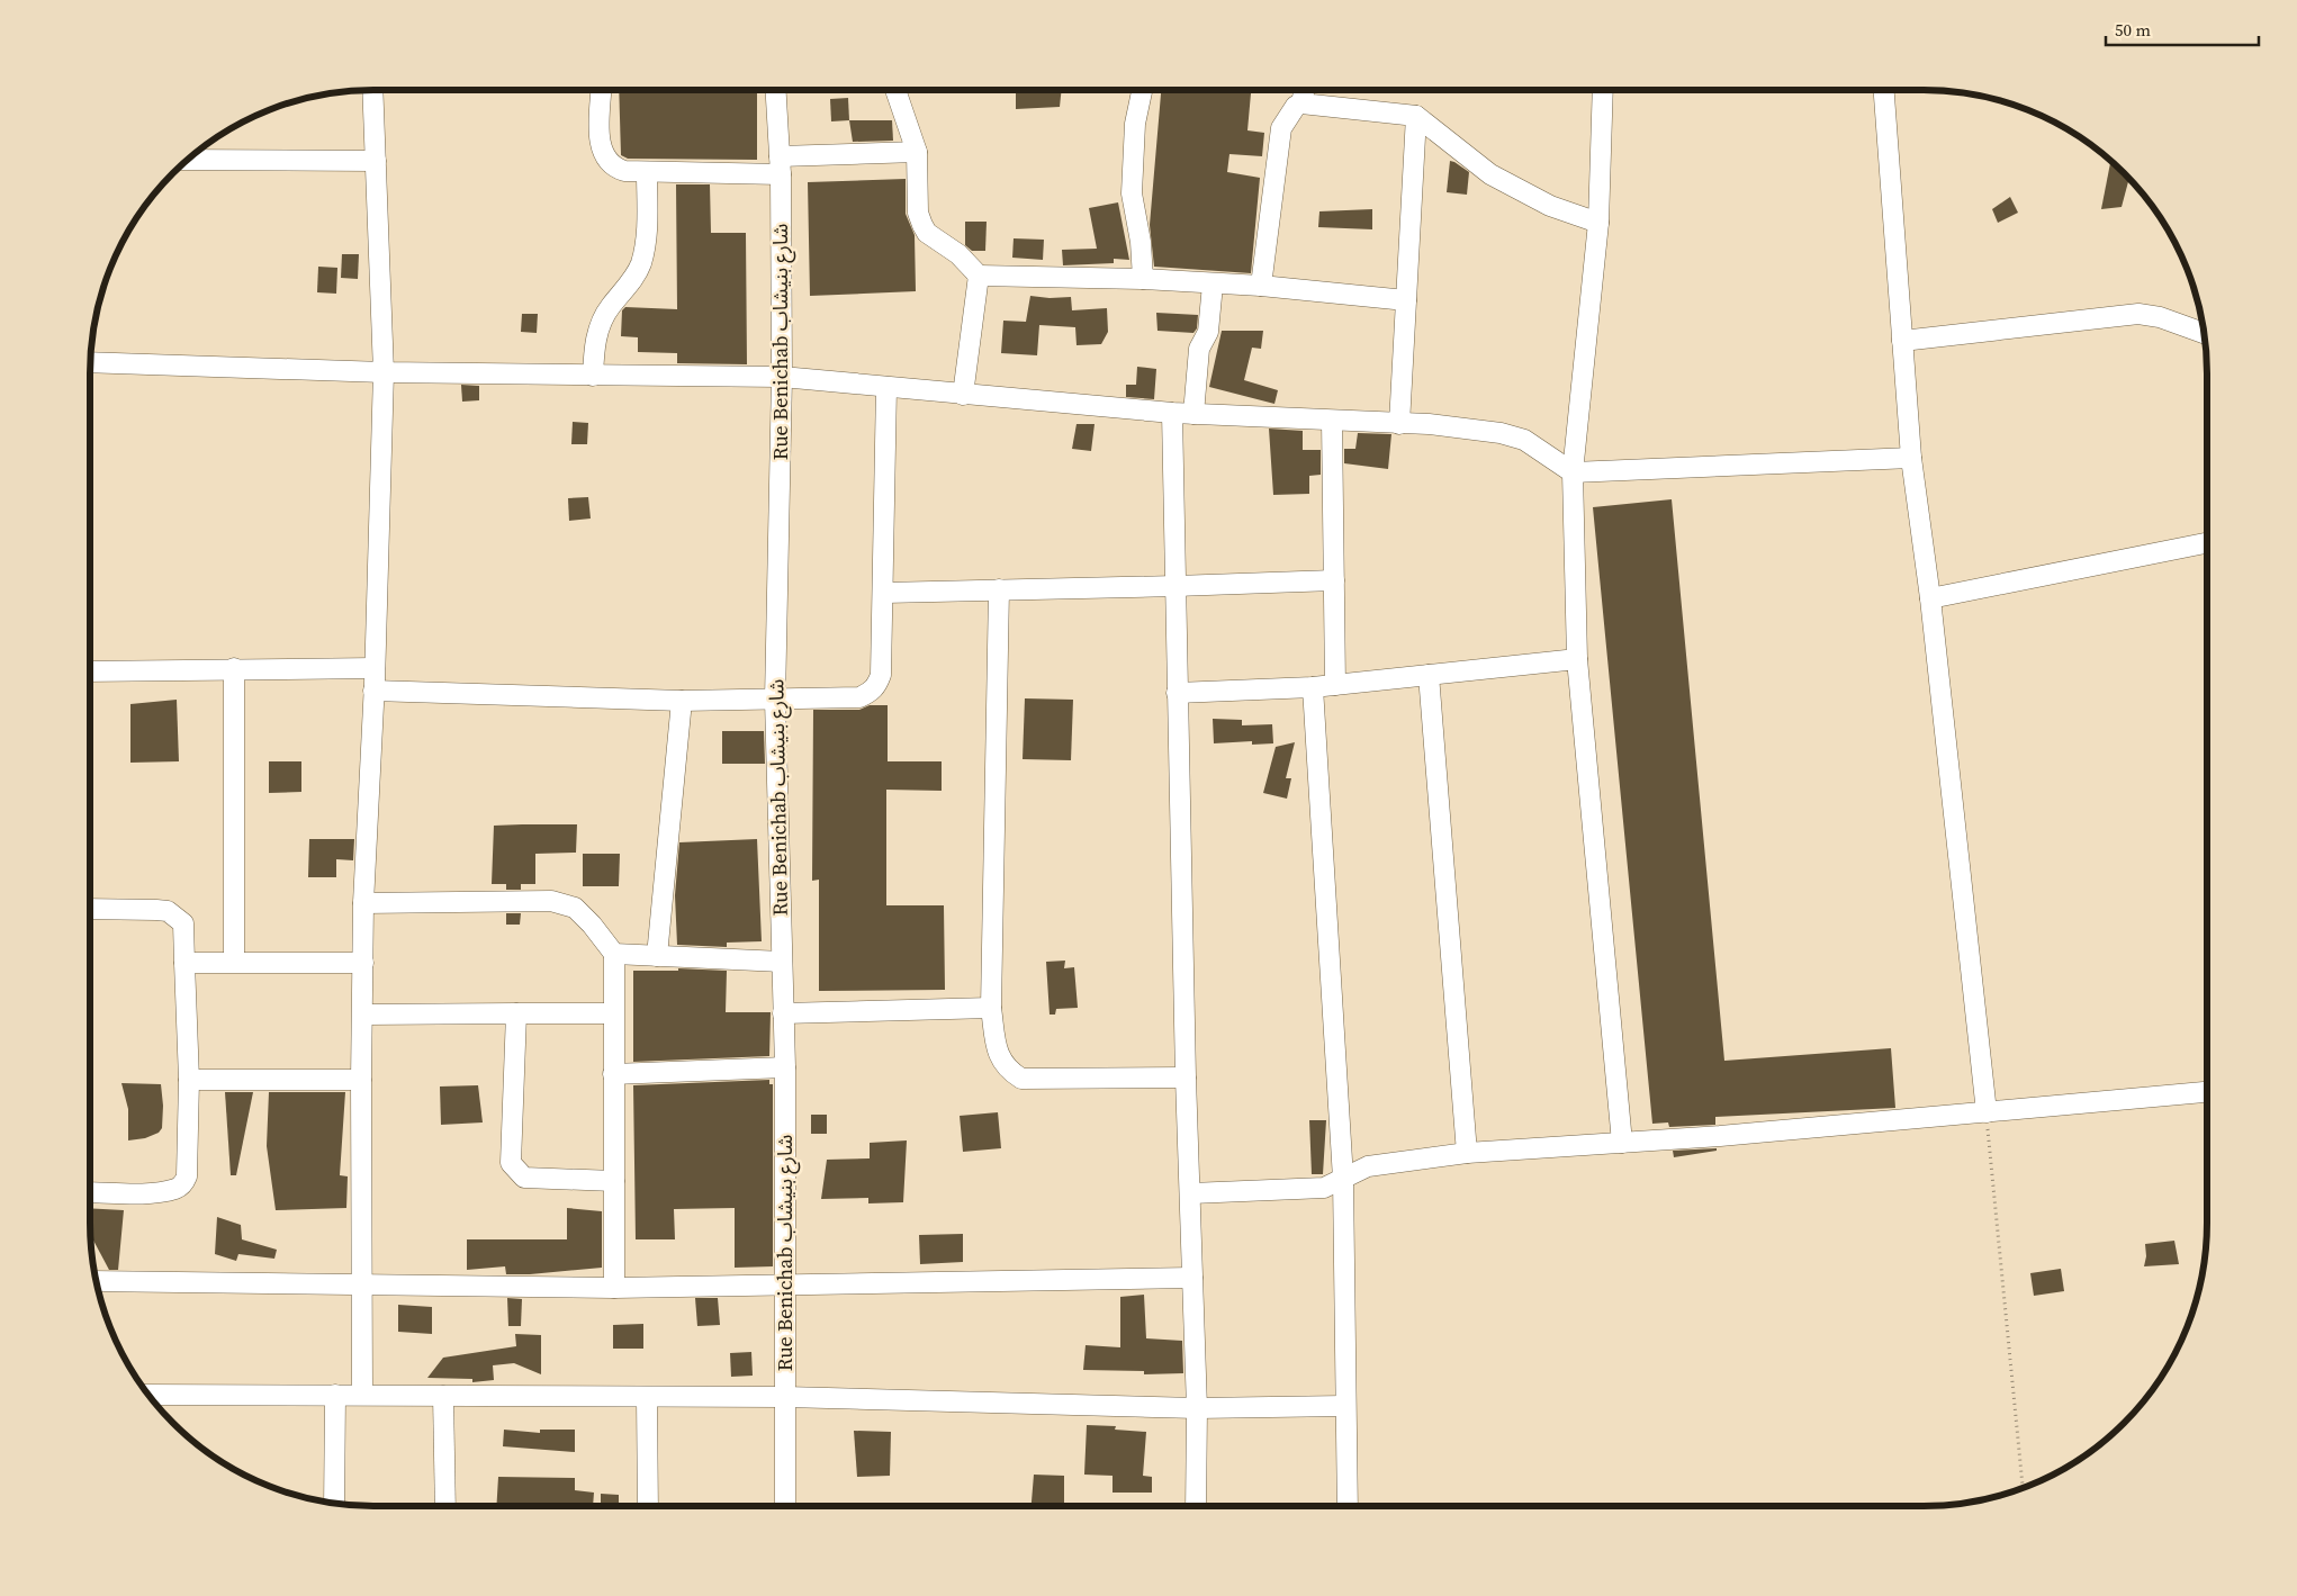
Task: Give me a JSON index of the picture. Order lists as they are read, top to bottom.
{
  "streets": {
    "street": ["Rue Benichab شارع بنيشاب"]
  },
  "scale_bar": "50 m"
}
